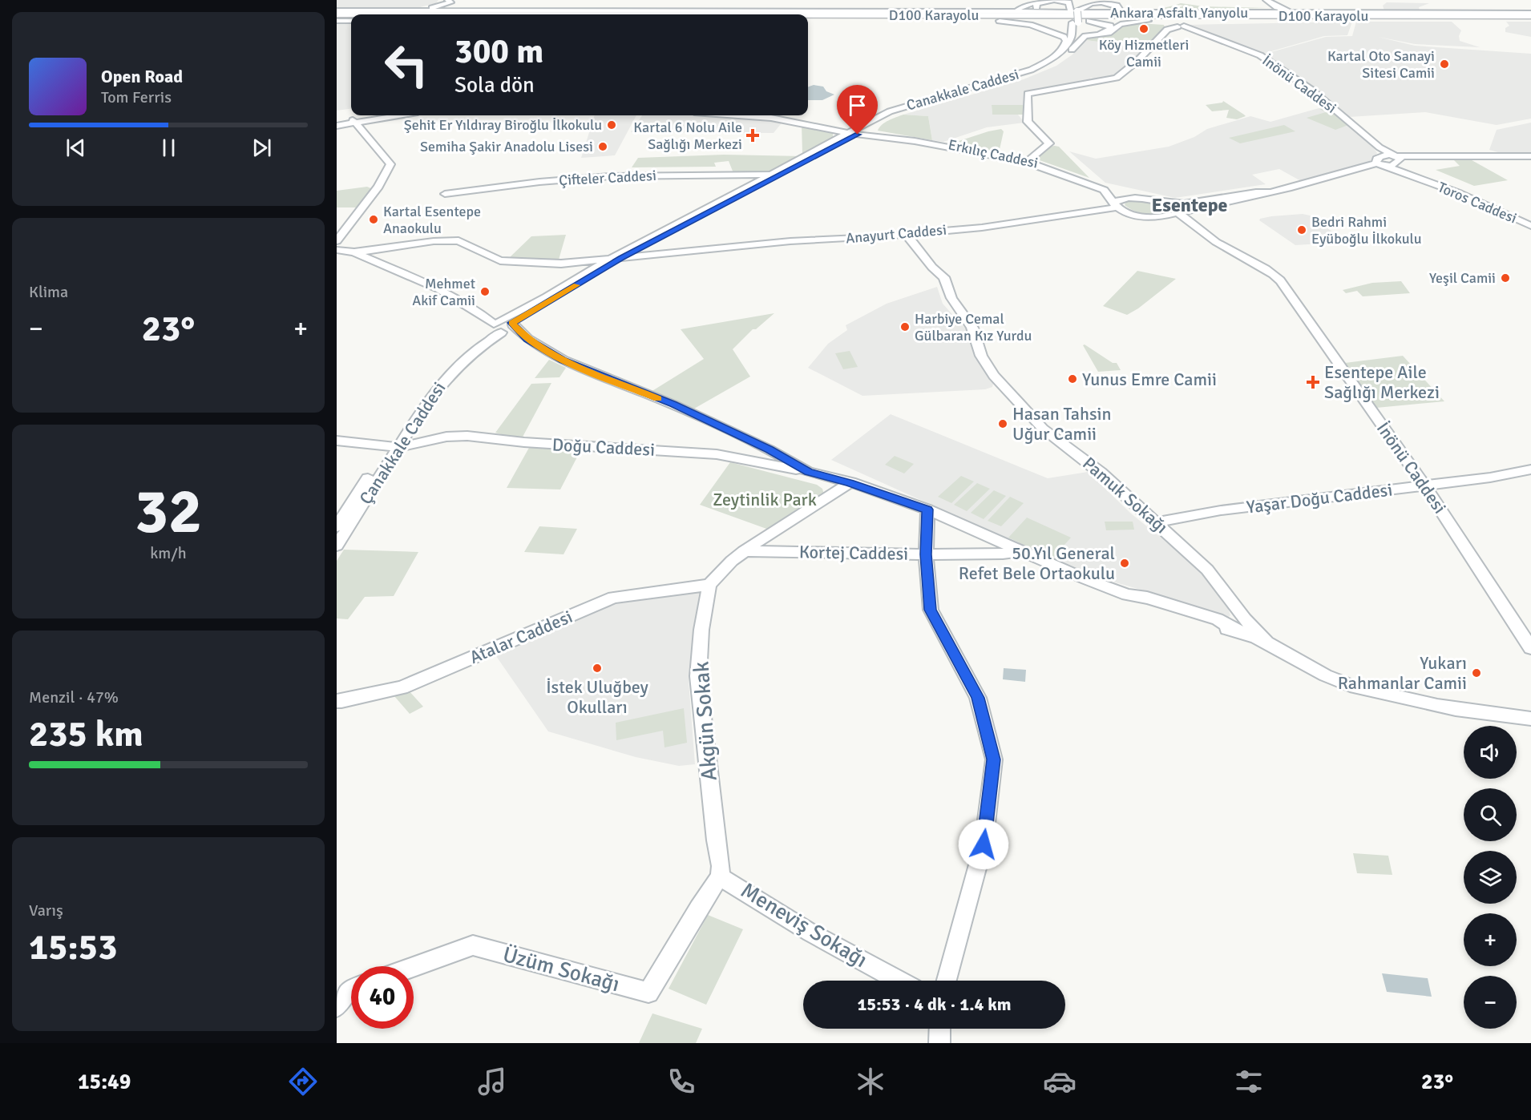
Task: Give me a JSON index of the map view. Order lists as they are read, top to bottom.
{
  "streets": {
    "highway": ["D100 Karayolu"],
    "street": [
      "Ankara Asfaltı Yanyolu",
      "İnönü Caddesi",
      "Canakkale Caddesi",
      "Erkılıç Caddesi",
      "Çifteler Caddesi",
      "Toros Caddesi",
      "Anayurt Caddesi",
      "Çanakkale Caddesi",
      "Doğu Caddesi",
      "Pamuk Sokağı",
      "Yaşar Doğu Caddesi",
      "Kortej Caddesi",
      "Atalar Caddesi",
      "Akgün Sokak",
      "Meneviş Sokağı",
      "Üzüm Sokağı"
    ]
  },
  "crossings": [
    ["Ankara Asfaltı Yanyolu", "D100 Karayolu"],
    ["Ankara Asfaltı Yanyolu", "İnönü Caddesi"],
    ["Ankara Asfaltı Yanyolu", "Canakkale Caddesi"],
    ["İnönü Caddesi", "Canakkale Caddesi"],
    ["İnönü Caddesi", "Erkılıç Caddesi"],
    ["İnönü Caddesi", "Toros Caddesi"],
    ["İnönü Caddesi", "Yaşar Doğu Caddesi"],
    ["Canakkale Caddesi", "Erkılıç Caddesi"],
    ["Canakkale Caddesi", "Çanakkale Caddesi"],
    ["Erkılıç Caddesi", "Anayurt Caddesi"],
    ["Erkılıç Caddesi", "Çanakkale Caddesi"],
    ["Çifteler Caddesi", "Çanakkale Caddesi"],
    ["Anayurt Caddesi", "Çanakkale Caddesi"],
    ["Anayurt Caddesi", "Pamuk Sokağı"],
    ["Çanakkale Caddesi", "Doğu Caddesi"],
    ["Pamuk Sokağı", "Yaşar Doğu Caddesi"],
    ["Atalar Caddesi", "Akgün Sokak"],
    ["Akgün Sokak", "Meneviş Sokağı"],
    ["Akgün Sokak", "Üzüm Sokağı"],
    ["Meneviş Sokağı", "Üzüm Sokağı"]
  ],
  "districts": ["Esentepe"],
  "parks": ["Zeytinlik Park"],
  "places": {
    "other": [
      "Köy Hizmetleri Camii",
      "Kartal Oto Sanayi Sitesi Camii",
      "Şehit Er Yıldıray Biroğlu İlkokulu",
      "Semiha Şakir Anadolu Lisesi",
      "Kartal Esentepe Anaokulu",
      "Bedri Rahmi Eyüboğlu İlkokulu",
      "Yeşil Camii",
      "Mehmet Akif Camii",
      "Harbiye Cemal Gülbaran Kız Yurdu",
      "Yunus Emre Camii",
      "Hasan Tahsin Uğur Camii",
      "50.Yıl General Refet Bele Ortaokulu",
      "İstek Uluğbey Okulları",
      "Yukarı Rahmanlar Camii"
    ],
    "health": ["Kartal 6 Nolu Aile Sağlığı Merkezi", "Esentepe Aile Sağlığı Merkezi"]
  },
  "page": {
    "turn": ["300 m", "Sola dön"],
    "song": ["Open Road", "Tom Ferris"],
    "tile": [
      "Klima",
      ["32", "km/h"],
      ["Menzil · 47%", "235 km"],
      ["Varış", "15:53"]
    ],
    "heat": ["−", "23°", "+"],
    "map_buttons": ["+", "−"],
    "limit": "40",
    "trip": "15:53 · 4 dk · 1.4 km",
    "tabs": ["15:49", "23°"]
  }
}
